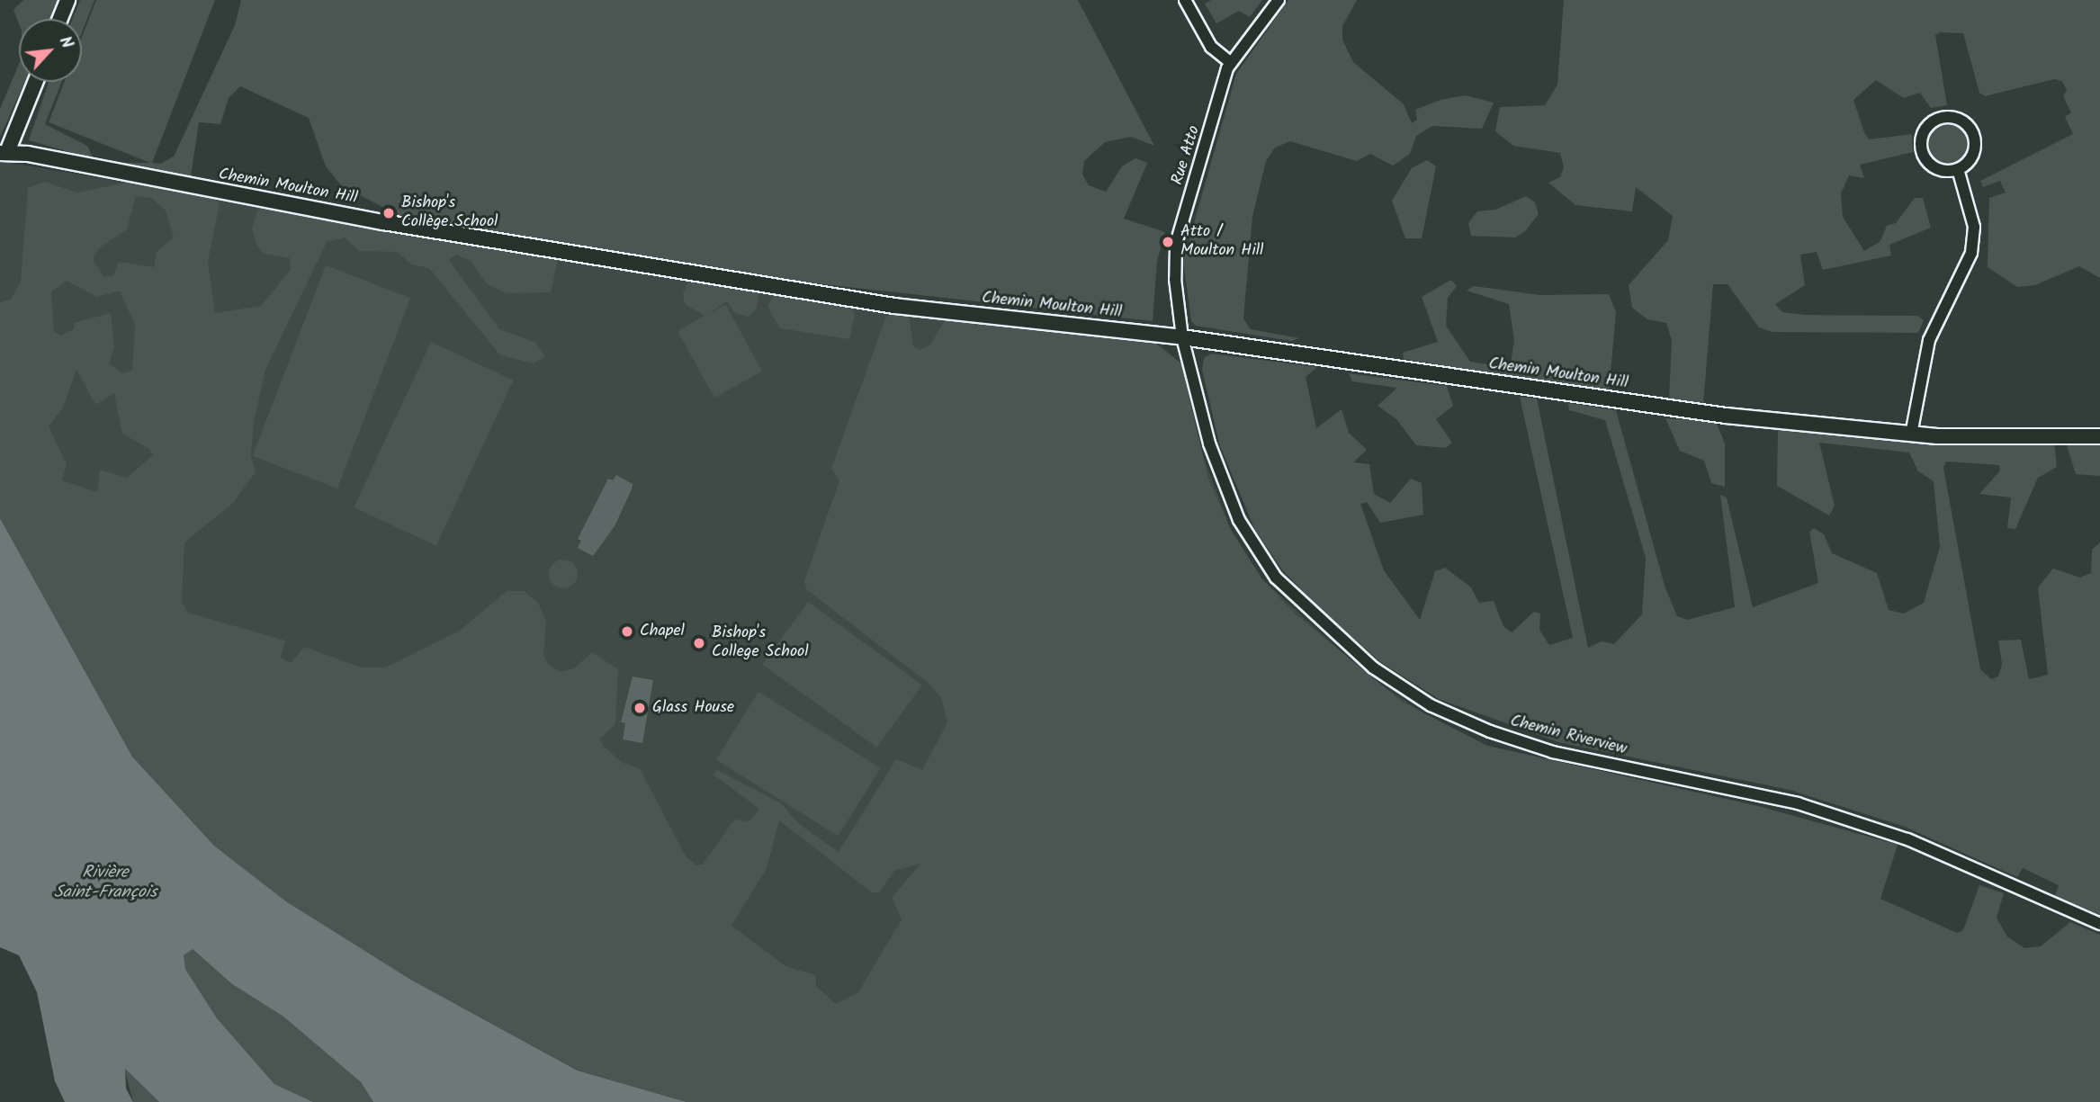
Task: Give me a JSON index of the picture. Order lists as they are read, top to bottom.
{
  "streets": {
    "street": ["Rue Atto", "Chemin Moulton Hill", "Chemin Riverview"]
  },
  "crossings": [
    ["Rue Atto", "Chemin Moulton Hill"],
    ["Rue Atto", "Chemin Riverview"],
    ["Chemin Moulton Hill", "Chemin Riverview"]
  ],
  "water": ["Rivière Saint-François"],
  "places": [
    "Bishop's Collège School",
    "Atto / Moulton Hill",
    "Chapel",
    "Bishop's College School",
    "Glass House"
  ],
  "north": "top right"
}
